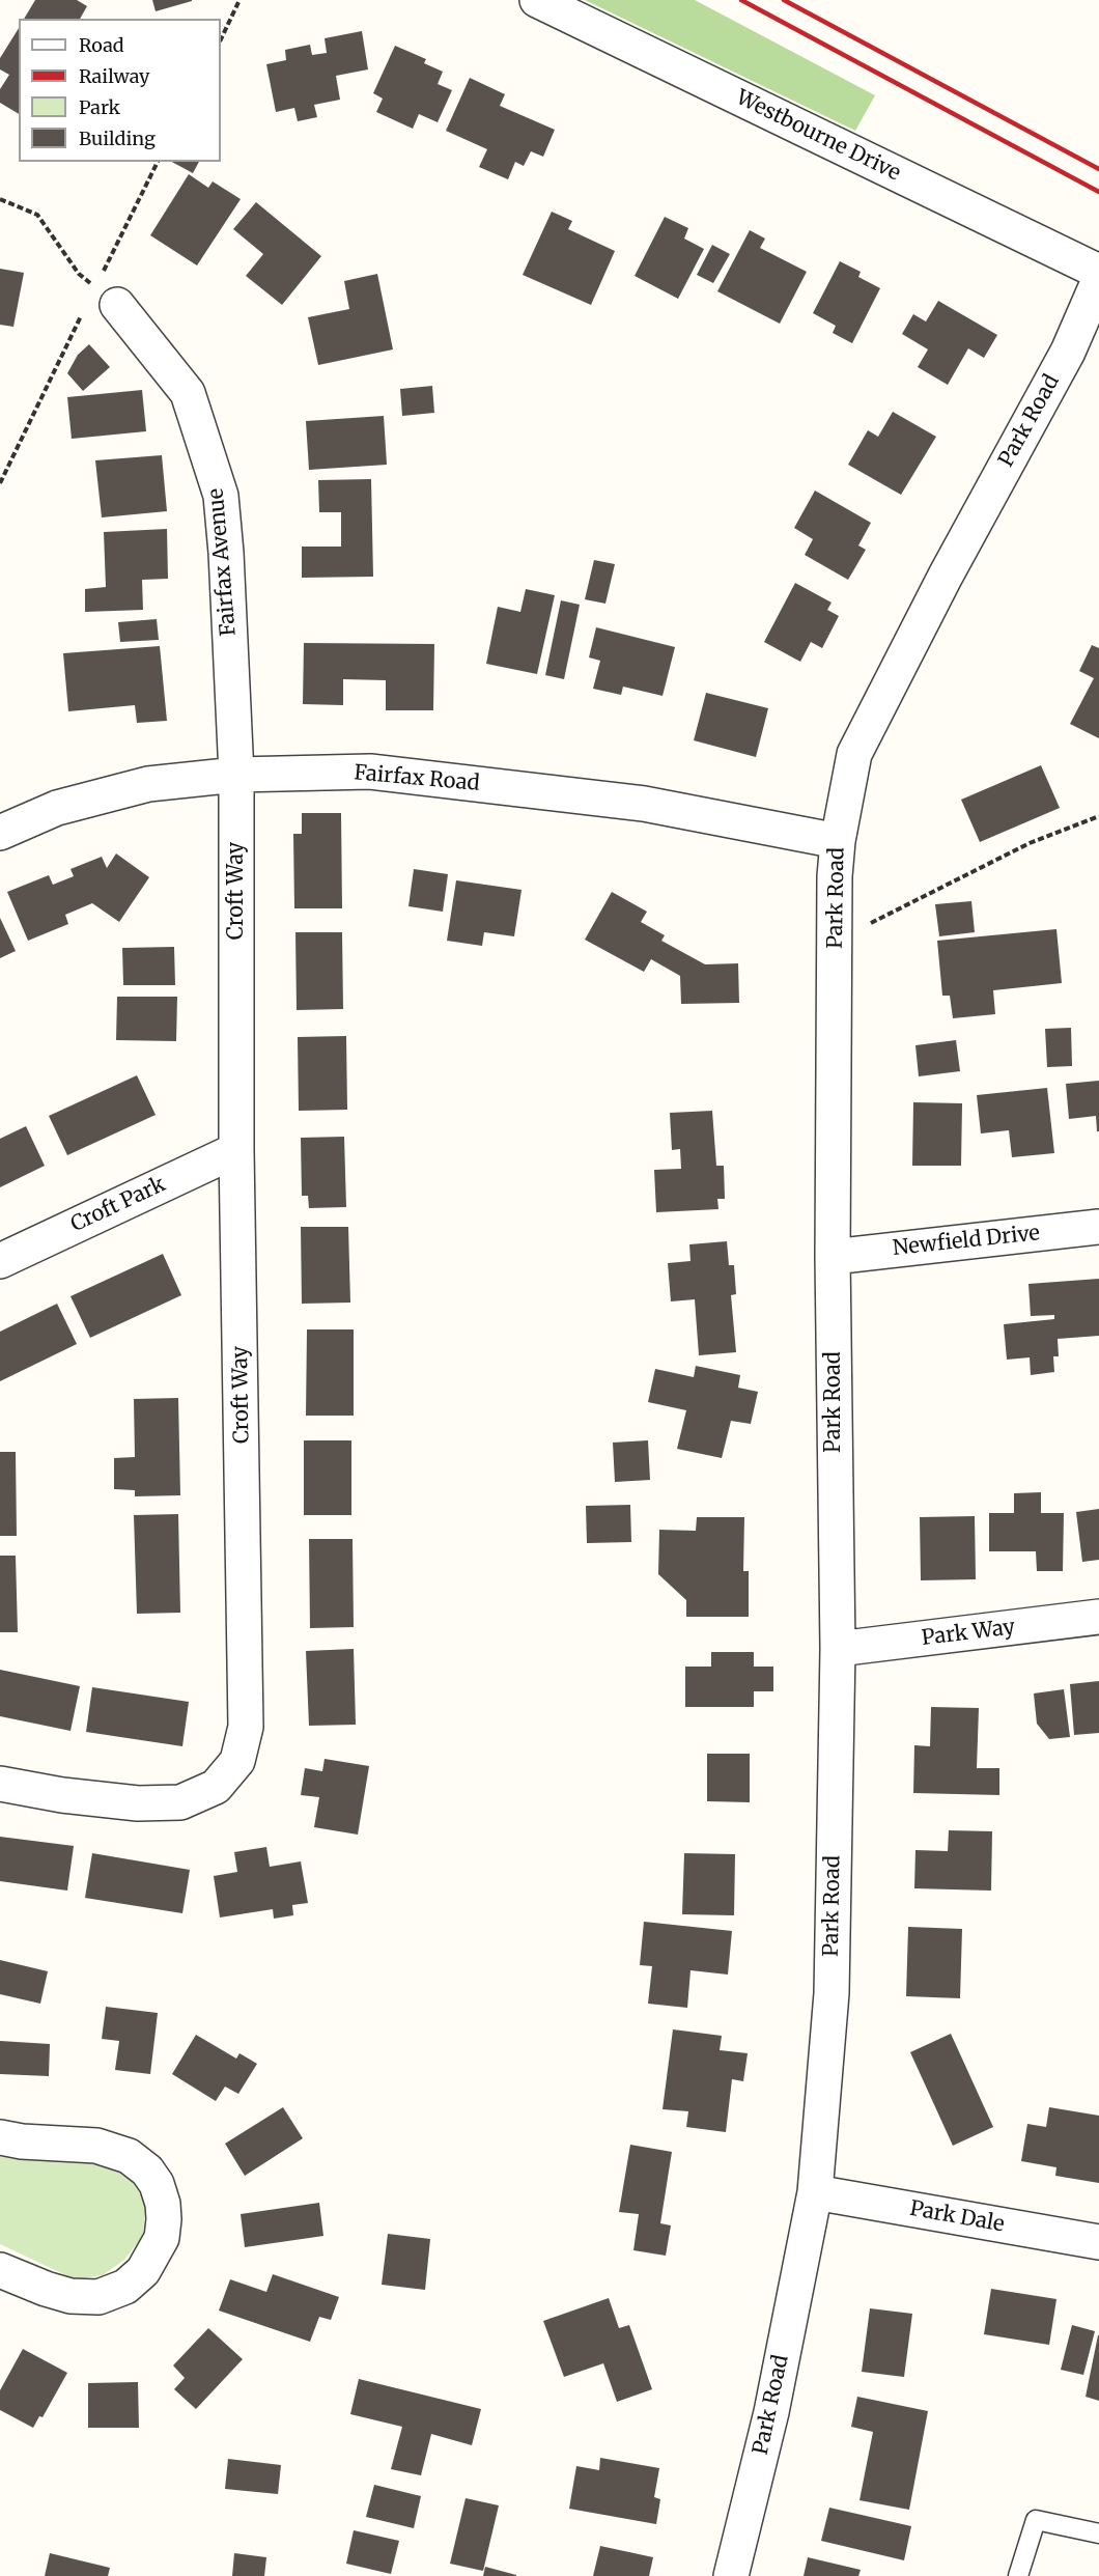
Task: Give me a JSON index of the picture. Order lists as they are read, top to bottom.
{
  "streets": {
    "street": [
      "Westbourne Drive",
      "Park Road",
      "Fairfax Avenue",
      "Fairfax Road",
      "Croft Way",
      "Croft Park",
      "Newfield Drive",
      "Park Way",
      "Park Dale"
    ]
  },
  "crossings": [
    ["Park Road", "Fairfax Road"],
    ["Park Road", "Newfield Drive"],
    ["Park Road", "Park Way"],
    ["Park Road", "Park Dale"],
    ["Fairfax Avenue", "Fairfax Road"],
    ["Fairfax Avenue", "Croft Way"],
    ["Fairfax Road", "Croft Way"],
    ["Croft Way", "Croft Park"]
  ],
  "legend": [
    "Road",
    "Railway",
    "Park",
    "Building"
  ]
}
